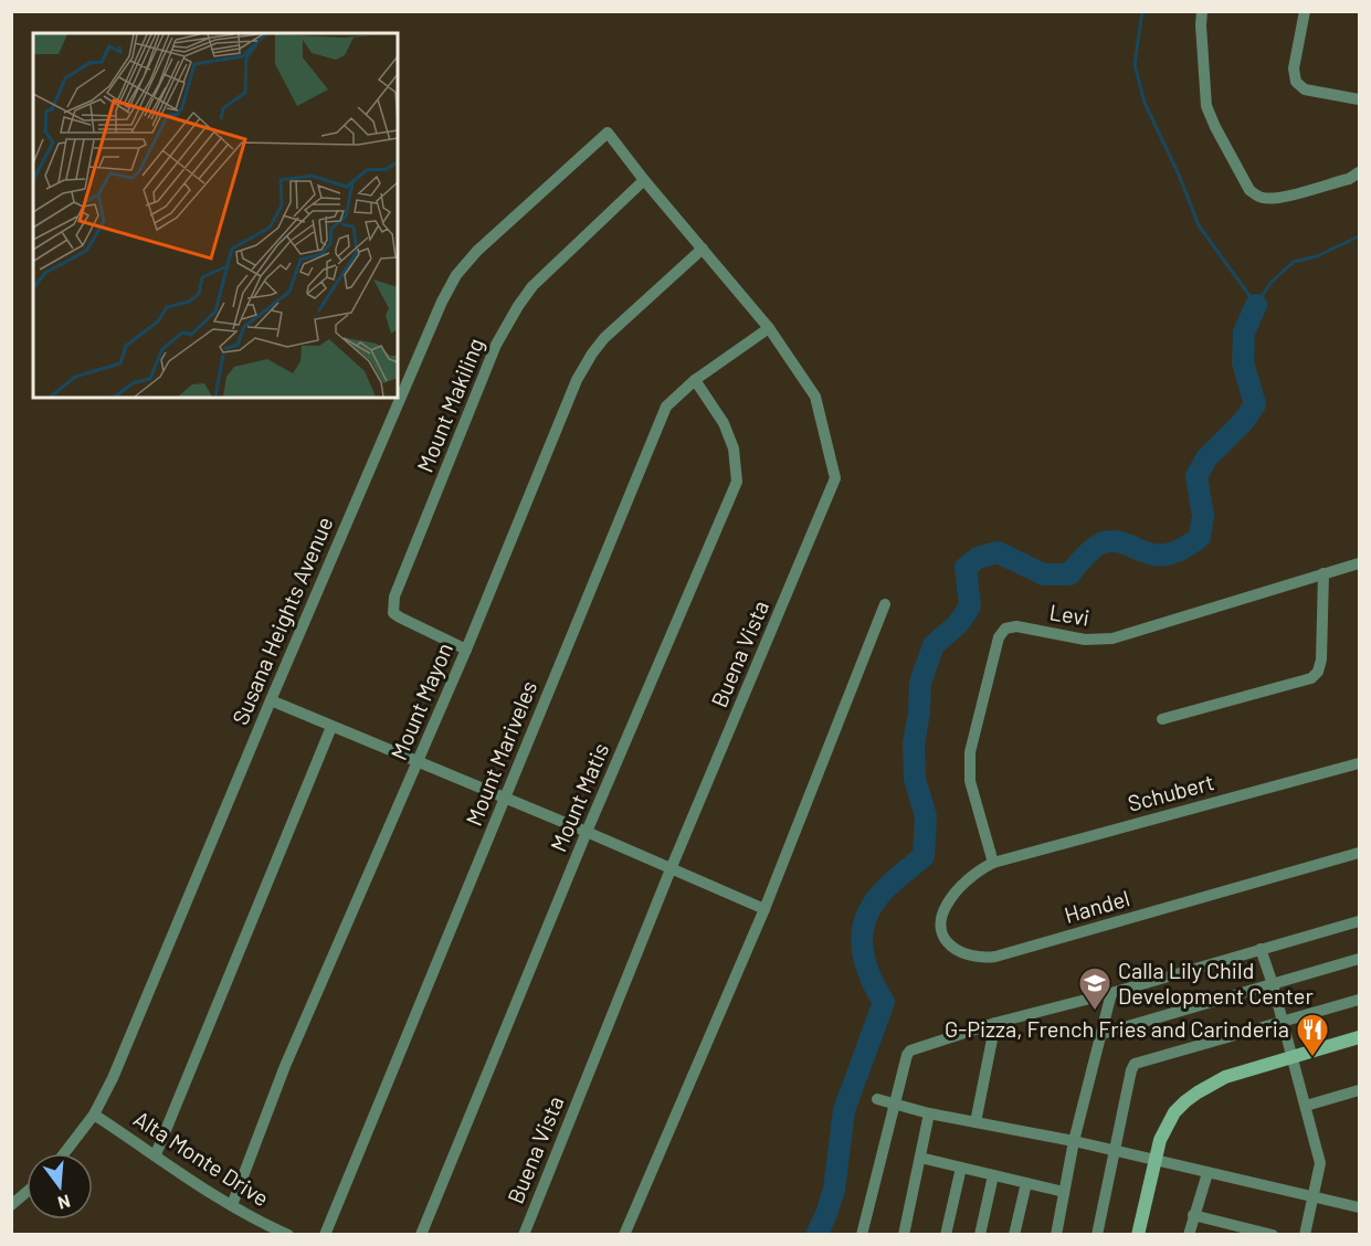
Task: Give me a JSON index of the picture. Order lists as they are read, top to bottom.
{
  "streets": {
    "street": [
      "Mount Makiling",
      "Levi",
      "Susana Heights Avenue",
      "Buena Vista",
      "Mount Mayon",
      "Mount Mariveles",
      "Schubert",
      "Mount Matis",
      "Handel",
      "Alta Monte Drive"
    ]
  },
  "crossings": [
    ["Mount Makiling", "Buena Vista"],
    ["Mount Makiling", "Mount Mayon"],
    ["Levi", "Schubert"],
    ["Levi", "Handel"],
    ["Susana Heights Avenue", "Buena Vista"],
    ["Susana Heights Avenue", "Alta Monte Drive"],
    ["Buena Vista", "Mount Mayon"],
    ["Buena Vista", "Mount Mariveles"],
    ["Mount Mayon", "Alta Monte Drive"],
    ["Mount Mariveles", "Mount Matis"],
    ["Schubert", "Handel"]
  ],
  "places": {
    "school or university": ["Calla Lily Child Development Center"],
    "restaurant": ["G-Pizza, French Fries and Carinderia"]
  },
  "north": "bottom"
}
